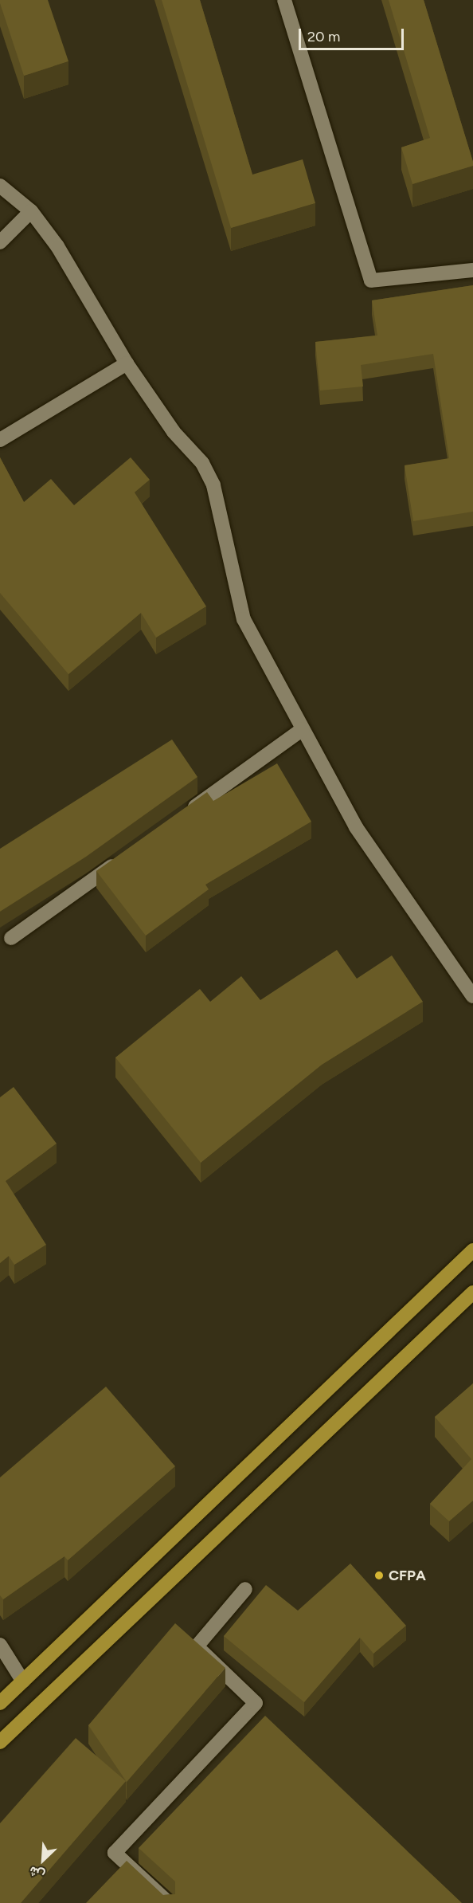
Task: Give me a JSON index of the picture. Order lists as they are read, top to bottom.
{
  "places": ["CFPA"],
  "scale_bar": "20 m",
  "north": "bottom left"
}
